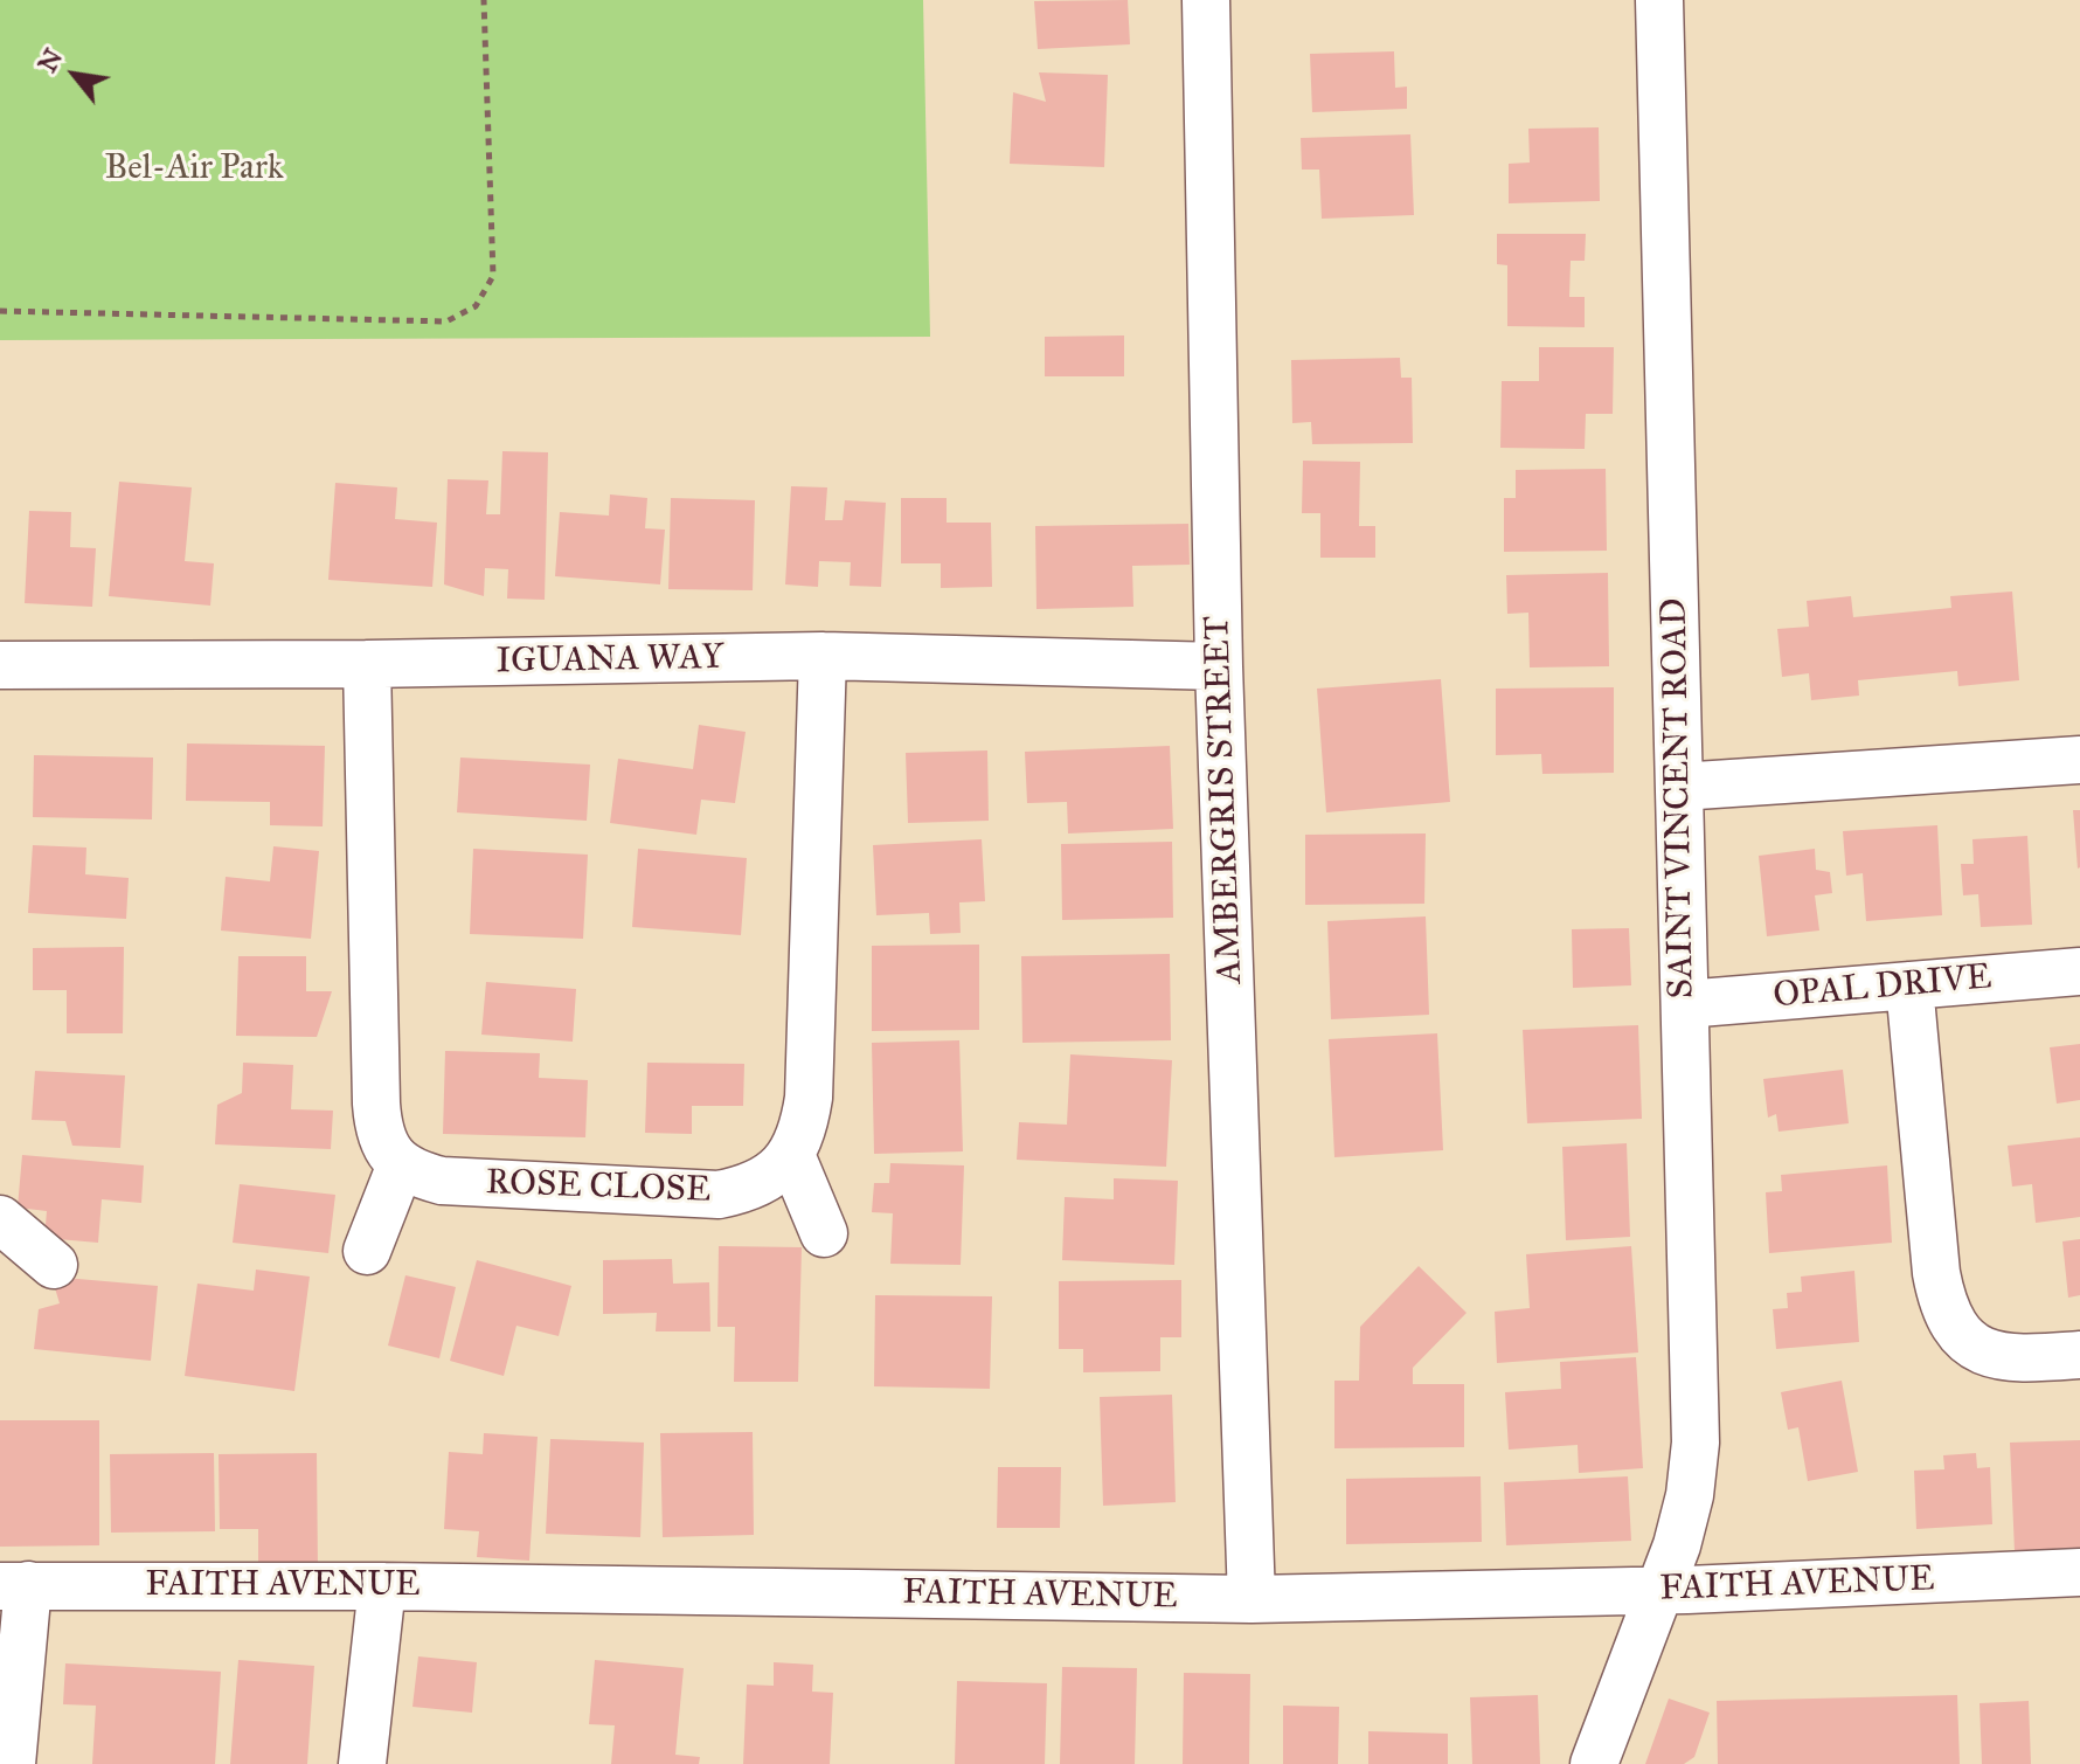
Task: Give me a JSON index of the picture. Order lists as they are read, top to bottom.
{
  "streets": {
    "street": [
      "IGUANA WAY",
      "SAINT VINCENT ROAD",
      "AMBERGRIS STREET",
      "OPAL DRIVE",
      "ROSE CLOSE",
      "FAITH AVENUE"
    ]
  },
  "crossings": [
    ["IGUANA WAY", "AMBERGRIS STREET"],
    ["SAINT VINCENT ROAD", "OPAL DRIVE"],
    ["SAINT VINCENT ROAD", "FAITH AVENUE"],
    ["AMBERGRIS STREET", "FAITH AVENUE"]
  ],
  "parks": ["Bel-Air Park"],
  "north": "top left"
}
